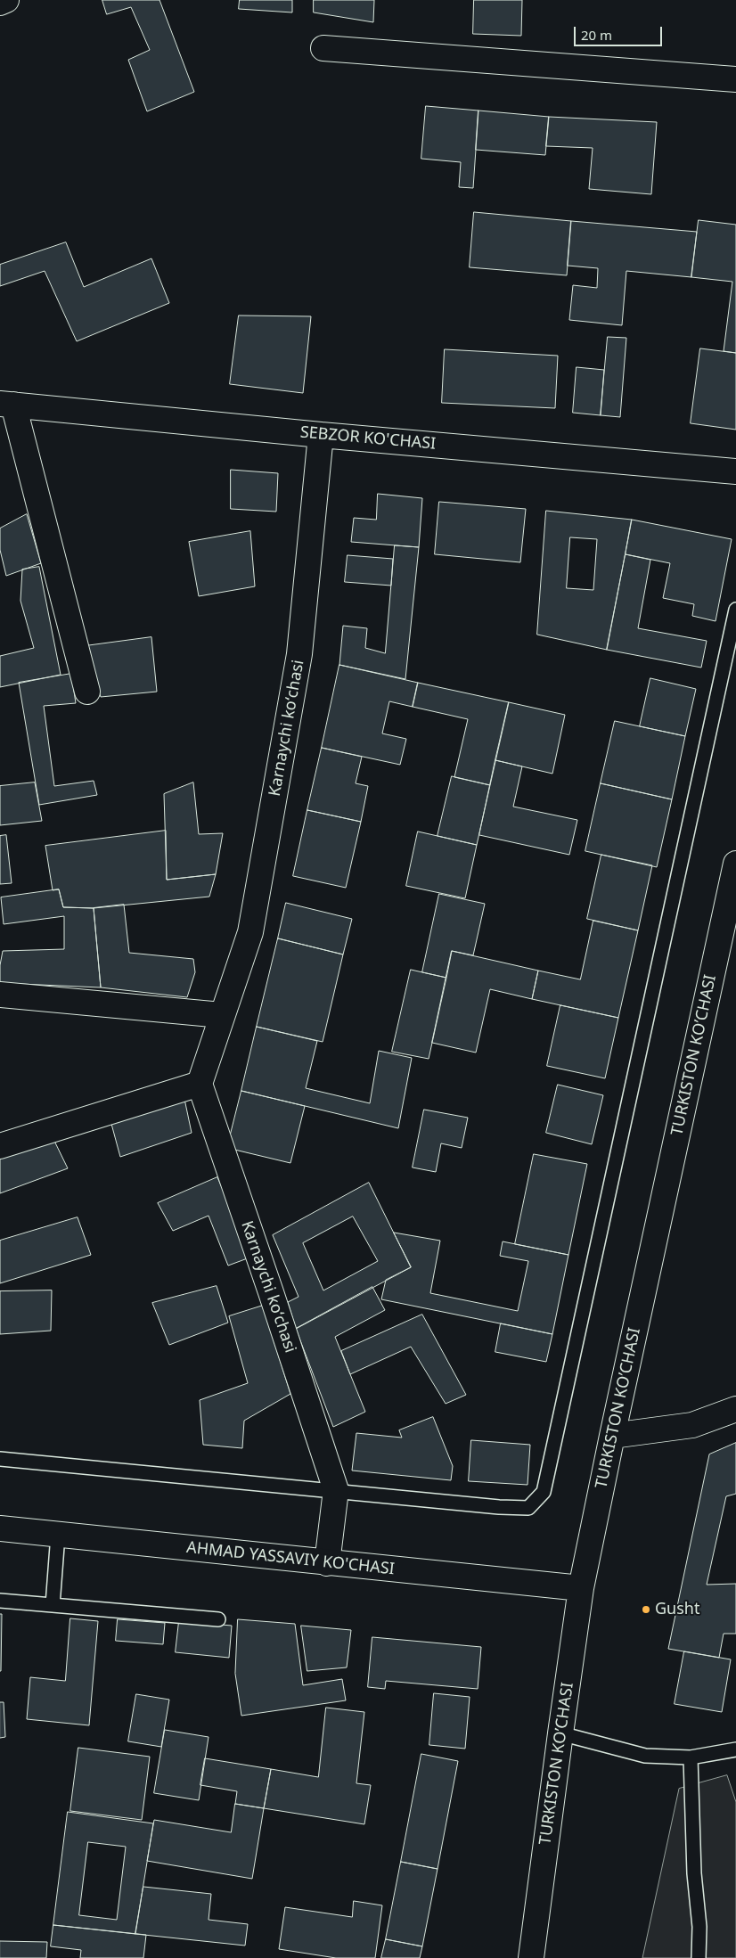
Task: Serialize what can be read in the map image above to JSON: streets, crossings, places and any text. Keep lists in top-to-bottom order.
{
  "streets": {
    "street": [
      "SEBZOR KO'CHASI",
      "Karnaychi koʻchasi",
      "TURKISTON KO’CHASI",
      "AHMAD YASSAVIY KO'CHASI"
    ]
  },
  "crossings": [
    ["SEBZOR KO'CHASI", "Karnaychi koʻchasi"],
    ["Karnaychi koʻchasi", "AHMAD YASSAVIY KO'CHASI"],
    ["TURKISTON KO’CHASI", "AHMAD YASSAVIY KO'CHASI"]
  ],
  "places": ["Gusht"],
  "scale_bar": "20 m"
}
